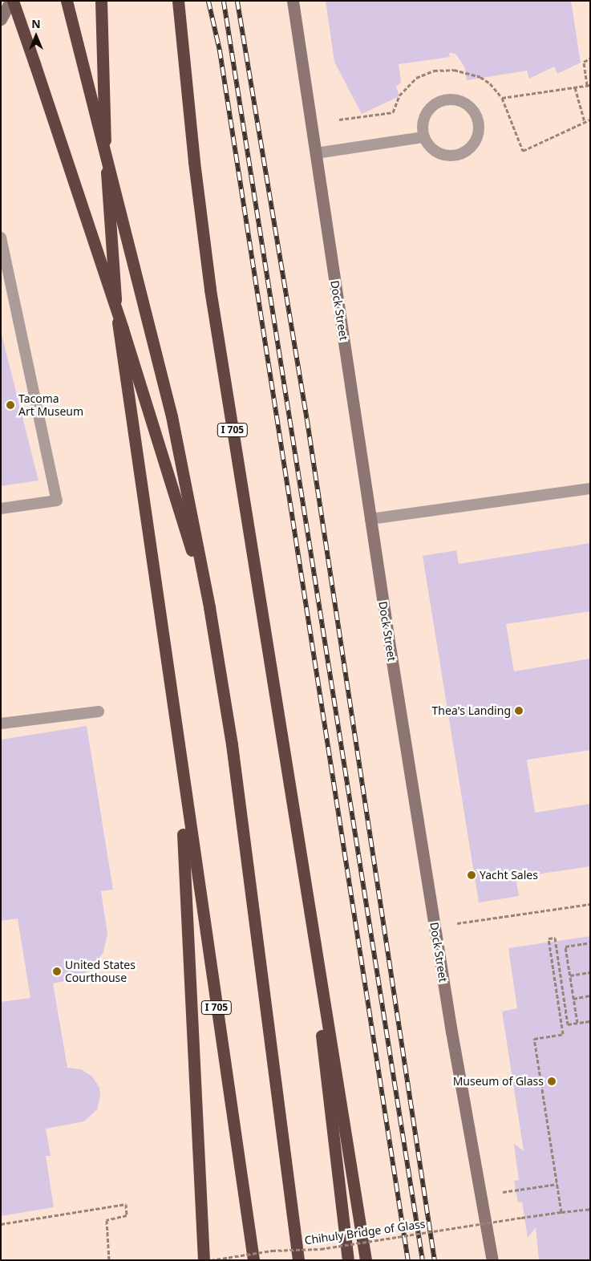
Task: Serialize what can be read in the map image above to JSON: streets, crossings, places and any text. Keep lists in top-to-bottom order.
{
  "streets": {
    "highway": ["I 705"],
    "street": ["Dock Street"],
    "path": ["Chihuly Bridge of Glass"]
  },
  "places": [
    "Tacoma Art Museum",
    "Thea's Landing",
    "Yacht Sales",
    "United States Courthouse",
    "Museum of Glass"
  ],
  "north": "top"
}
